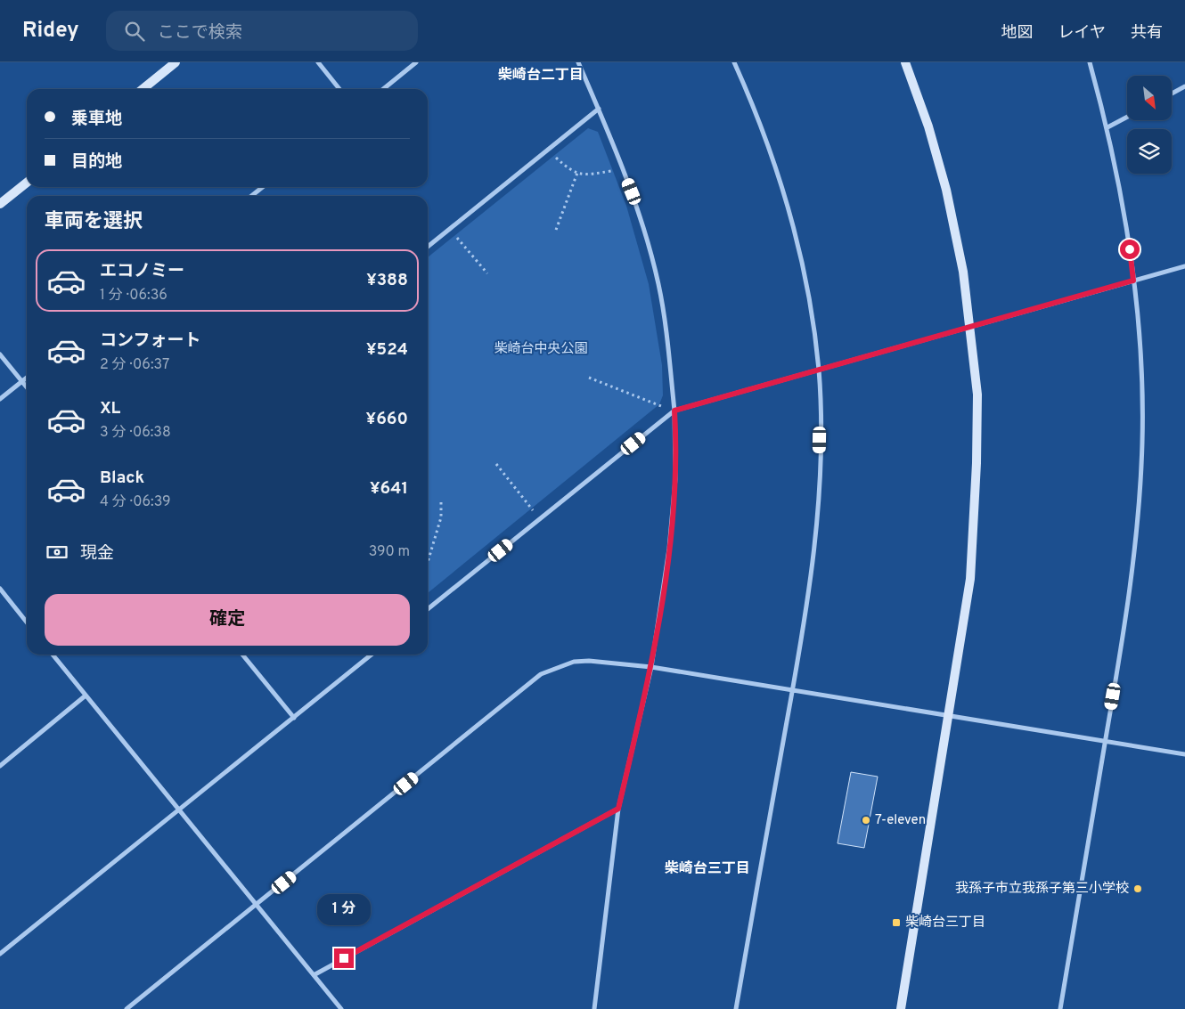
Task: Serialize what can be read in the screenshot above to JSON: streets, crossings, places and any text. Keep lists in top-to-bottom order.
{
  "districts": ["柴崎台二丁目", "柴崎台三丁目"],
  "parks": ["柴崎台中央公園"],
  "places": {
    "other": ["7-eleven", "我孫子市立我孫子第三小学校"],
    "transit": ["柴崎台三丁目"]
  },
  "north": "bottom right",
  "page": {
    "header": "Ridey",
    "search": "ここで検索",
    "nav": ["地図", "レイヤ", "共有"],
    "banner": ["乗車地", "目的地"],
    "heading": "車両を選択",
    "list": [
      {
        "name": "エコノミー",
        "note": "1 分 · 06:36",
        "value": "¥388"
      },
      {
        "name": "コンフォート",
        "note": "2 分 · 06:37",
        "value": "¥524"
      },
      {
        "name": "XL",
        "note": "3 分 · 06:38",
        "value": "¥660"
      },
      {
        "name": "Black",
        "note": "4 分 · 06:39",
        "value": "¥641"
      }
    ],
    "pay": ["現金", "390 m"],
    "buttons": "確定",
    "bubble": "1 分"
  }
}
